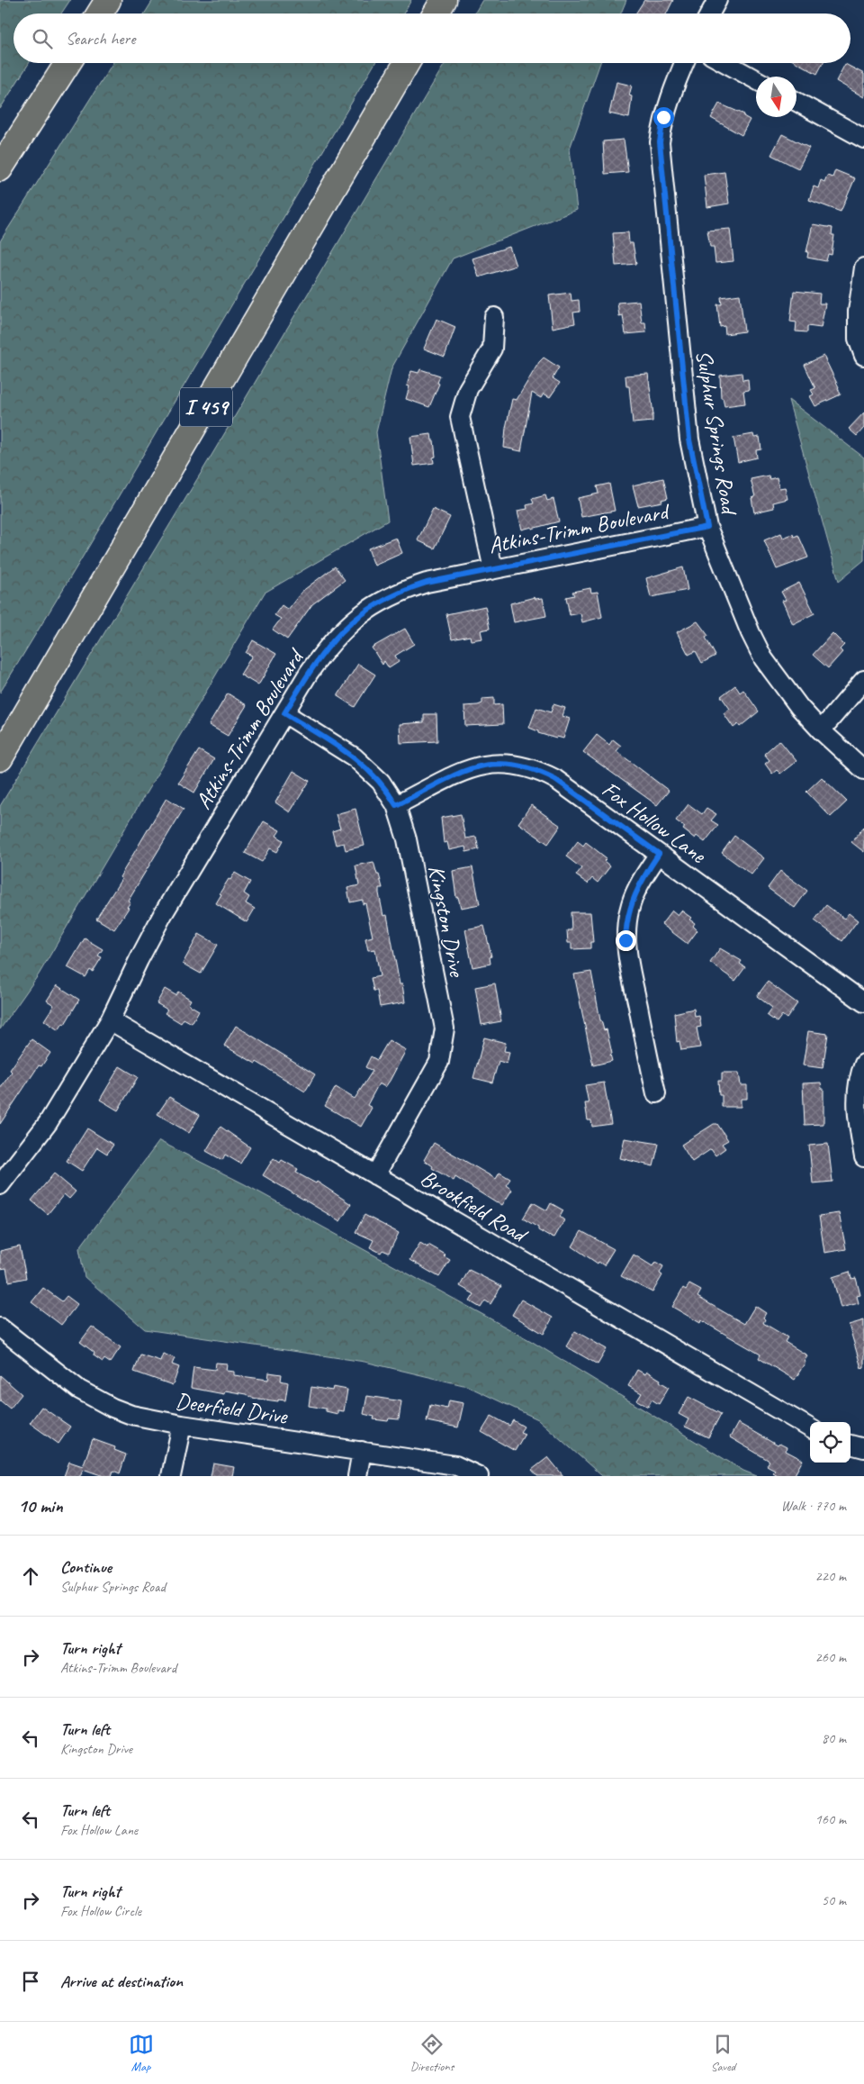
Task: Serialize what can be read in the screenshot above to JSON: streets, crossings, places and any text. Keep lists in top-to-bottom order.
{
  "streets": {
    "highway": ["I 459"],
    "street": [
      "Sulphur Springs Road",
      "Atkins-Trimm Boulevard",
      "Fox Hollow Lane",
      "Kingston Drive",
      "Brookfield Road",
      "Deerfield Drive"
    ]
  },
  "crossings": [
    ["Sulphur Springs Road", "Atkins-Trimm Boulevard"],
    ["Atkins-Trimm Boulevard", "Kingston Drive"],
    ["Atkins-Trimm Boulevard", "Brookfield Road"],
    ["Fox Hollow Lane", "Kingston Drive"],
    ["Kingston Drive", "Brookfield Road"]
  ],
  "north": "bottom",
  "page": {
    "search": "Search here",
    "heading": ["10 min", "Walk · 770 m"],
    "list": [
      ["Continue", "Sulphur Springs Road", "220 m"],
      ["Turn right", "Atkins-Trimm Boulevard", "260 m"],
      ["Turn left", "Kingston Drive", "80 m"],
      ["Turn left", "Fox Hollow Lane", "160 m"],
      ["Turn right", "Fox Hollow Circle", "50 m"],
      "Arrive at destination"
    ],
    "nav": ["Map", "Directions", "Saved"]
  }
}
